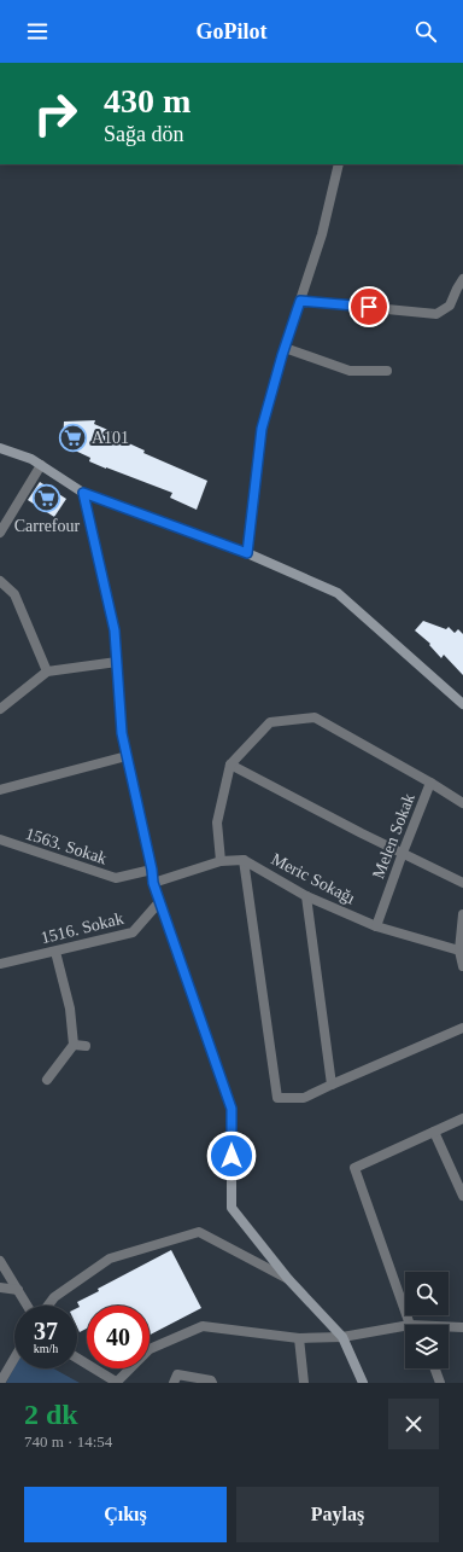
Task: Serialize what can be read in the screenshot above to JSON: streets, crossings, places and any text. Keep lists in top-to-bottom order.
{
  "streets": {
    "street": [
      "Melen Sokak",
      "1563. Sokak",
      "Meric Sokağı",
      "1516. Sokak"
    ]
  },
  "crossings": [
    ["Melen Sokak", "Meric Sokağı"]
  ],
  "places": {
    "supermarket": ["A101", "Carrefour"]
  },
  "page": {
    "header": "GoPilot",
    "turn": ["430 m", "Sağa dön"],
    "speed": "37 km/h",
    "limit": "40",
    "heading": ["2 dk", "740 m · 14:54"],
    "buttons": ["Çıkış", "Paylaş"]
  }
}
